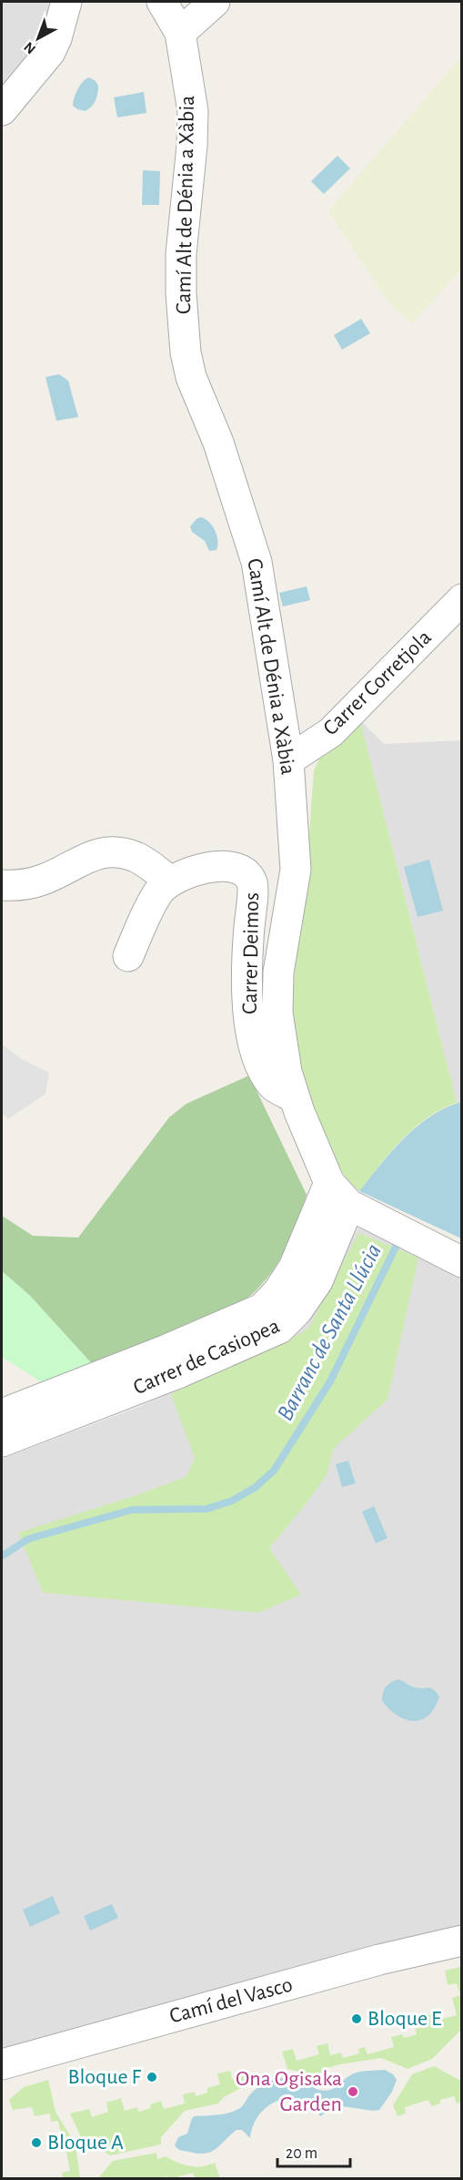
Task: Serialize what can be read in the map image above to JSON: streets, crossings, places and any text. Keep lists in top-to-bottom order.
{
  "streets": {
    "street": [
      "Camí Alt de Dénia a Xàbia",
      "Carrer Corretjola",
      "Carrer Deimos",
      "Carrer de Casiopea",
      "Camí del Vasco"
    ]
  },
  "crossings": [
    ["Camí Alt de Dénia a Xàbia", "Carrer Corretjola"],
    ["Camí Alt de Dénia a Xàbia", "Carrer Deimos"],
    ["Camí Alt de Dénia a Xàbia", "Carrer de Casiopea"]
  ],
  "water": ["Barranc de Santa Llúcia"],
  "places": [
    "Bloque E",
    "Bloque F",
    "Ona Ogisaka Garden",
    "Bloque A"
  ],
  "scale_bar": "20 m",
  "north": "bottom left"
}
